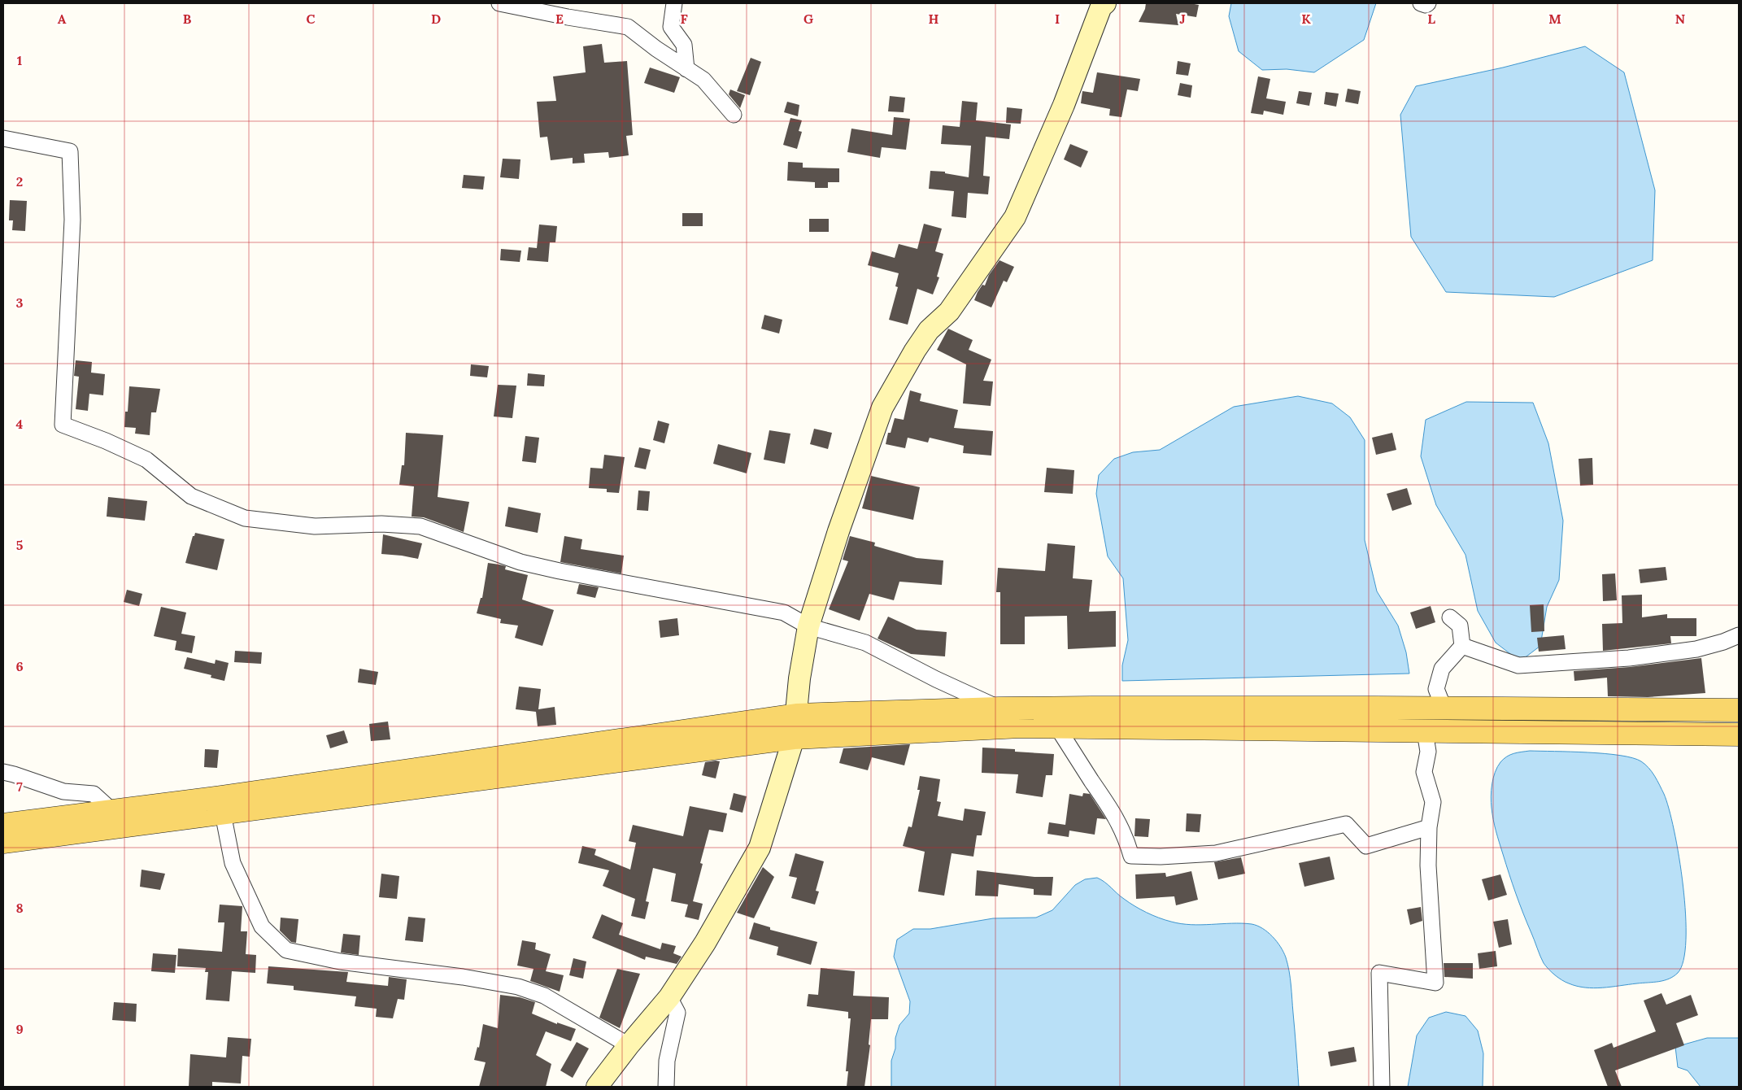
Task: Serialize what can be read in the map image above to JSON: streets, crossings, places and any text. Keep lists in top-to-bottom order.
{
  "grid": {
    "columns": [
      "A",
      "B",
      "C",
      "D",
      "E",
      "F",
      "G",
      "H",
      "I",
      "J",
      "K",
      "L",
      "M",
      "N"
    ],
    "rows": [
      "1",
      "2",
      "3",
      "4",
      "5",
      "6",
      "7",
      "8",
      "9"
    ]
  }
}
